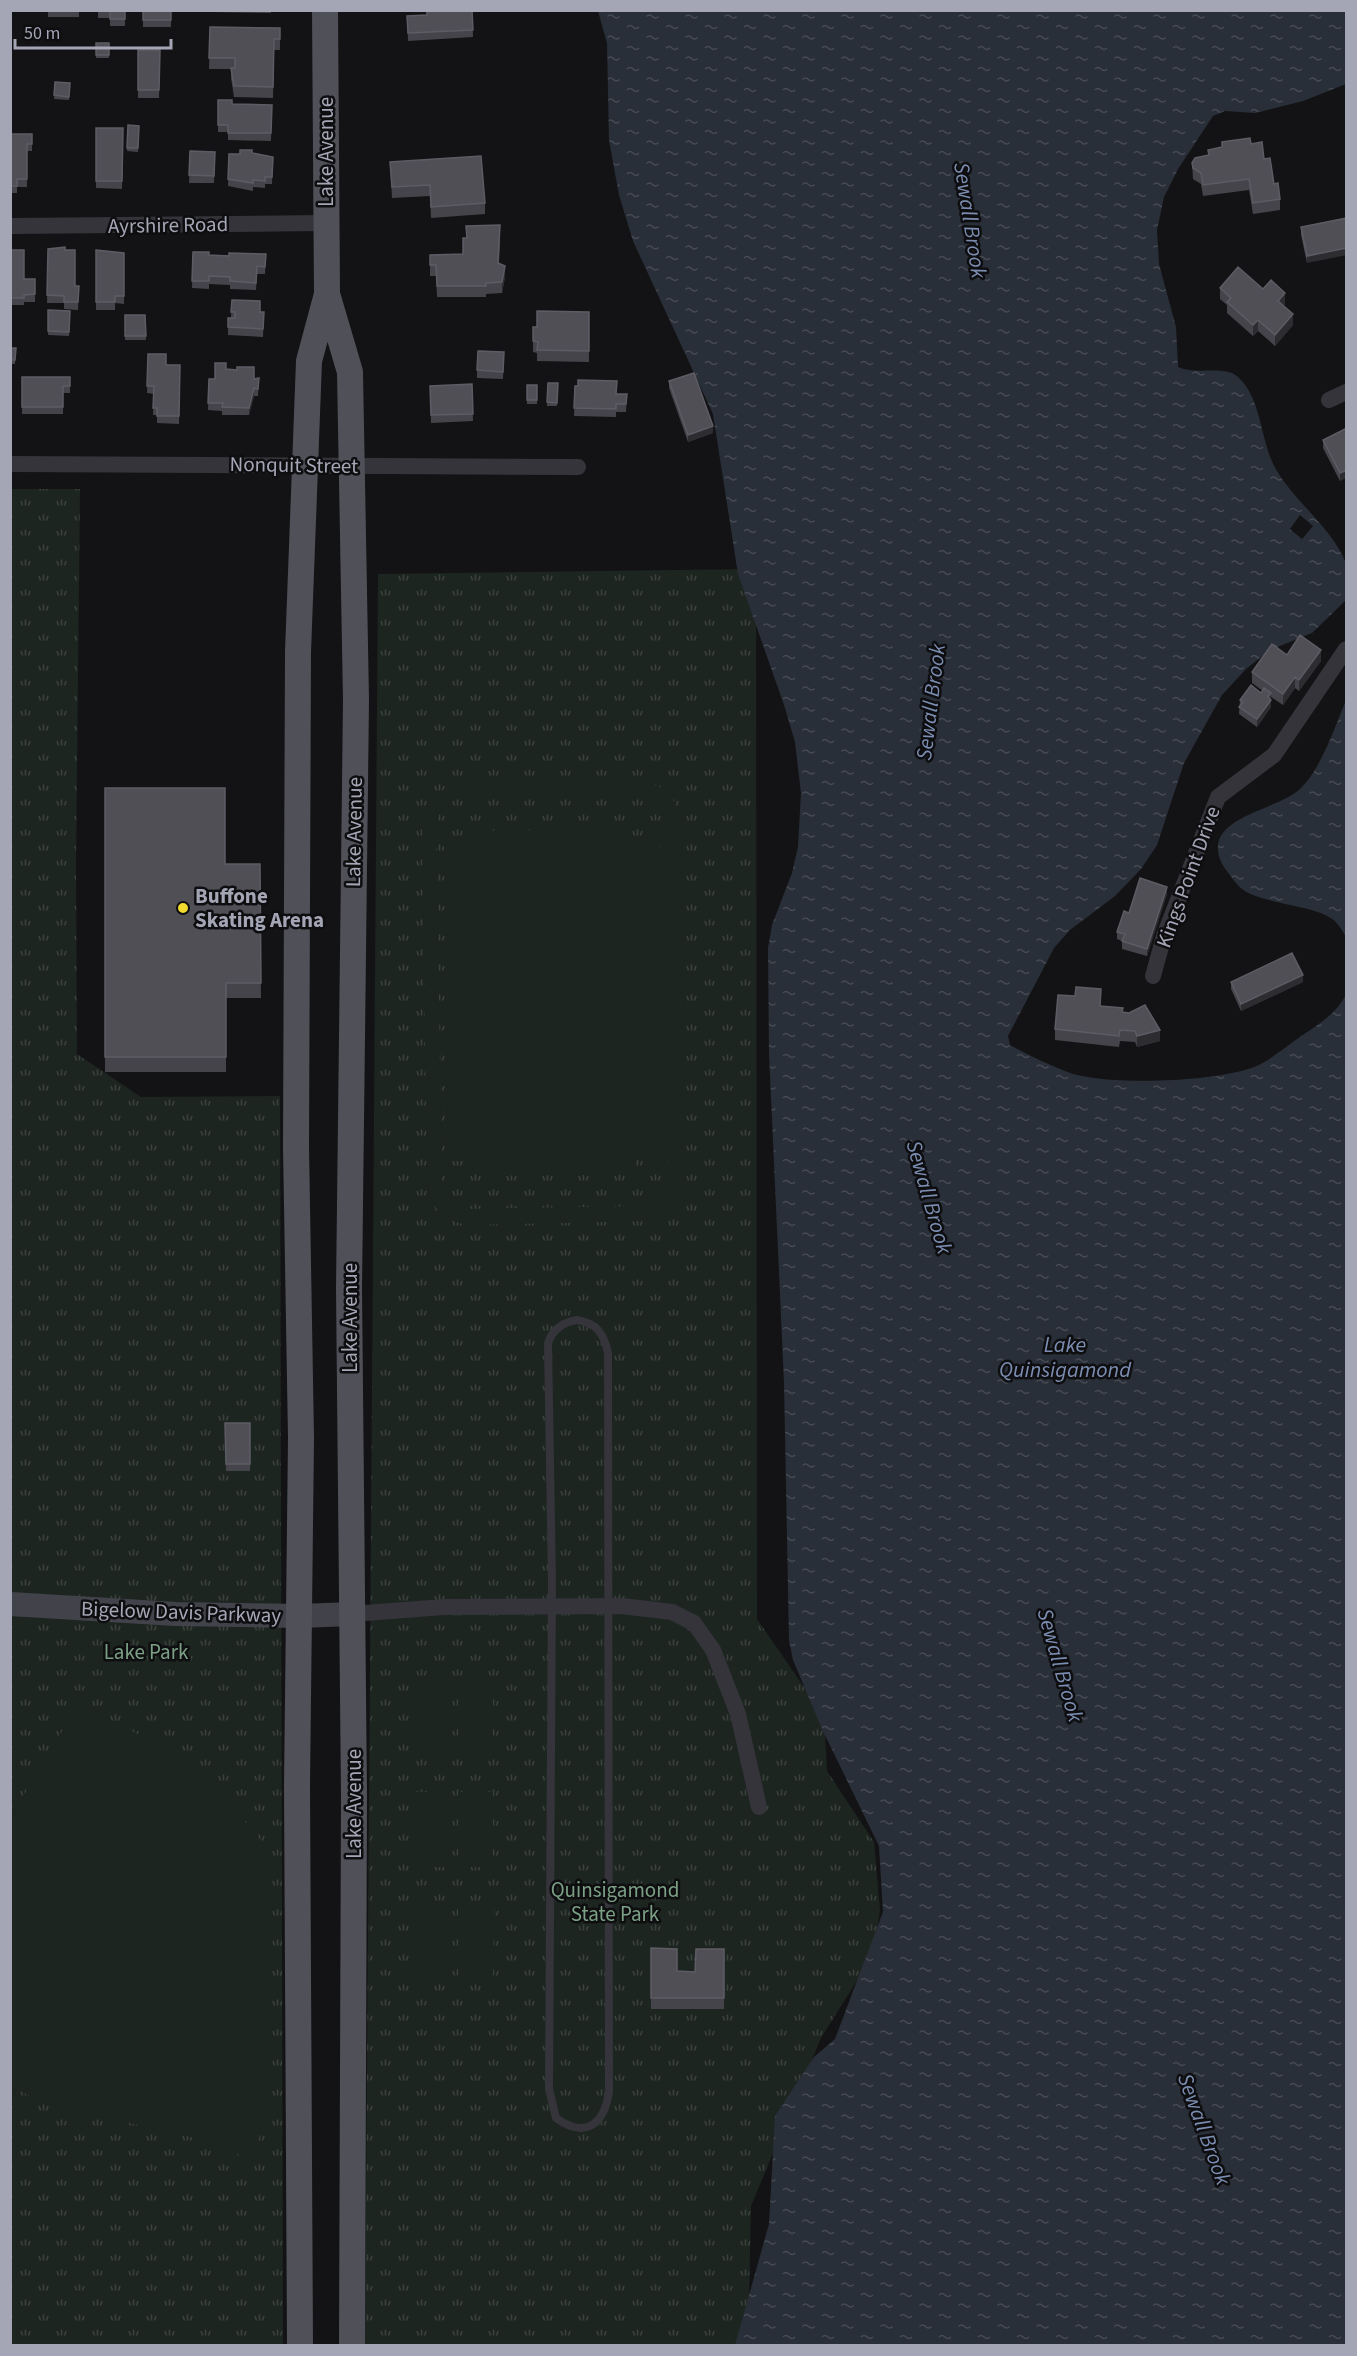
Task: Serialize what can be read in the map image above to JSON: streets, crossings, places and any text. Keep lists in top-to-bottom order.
{
  "streets": {
    "main road": ["Lake Avenue", "Bigelow Davis Parkway"],
    "street": ["Ayrshire Road", "Nonquit Street", "Kings Point Drive"]
  },
  "crossings": [
    ["Lake Avenue", "Ayrshire Road"],
    ["Lake Avenue", "Nonquit Street"],
    ["Lake Avenue", "Bigelow Davis Parkway"]
  ],
  "water": ["Sewall Brook", "Lake Quinsigamond"],
  "parks": ["Lake Park", "Quinsigamond State Park"],
  "places": ["Buffone Skating Arena"],
  "scale_bar": "50 m"
}
